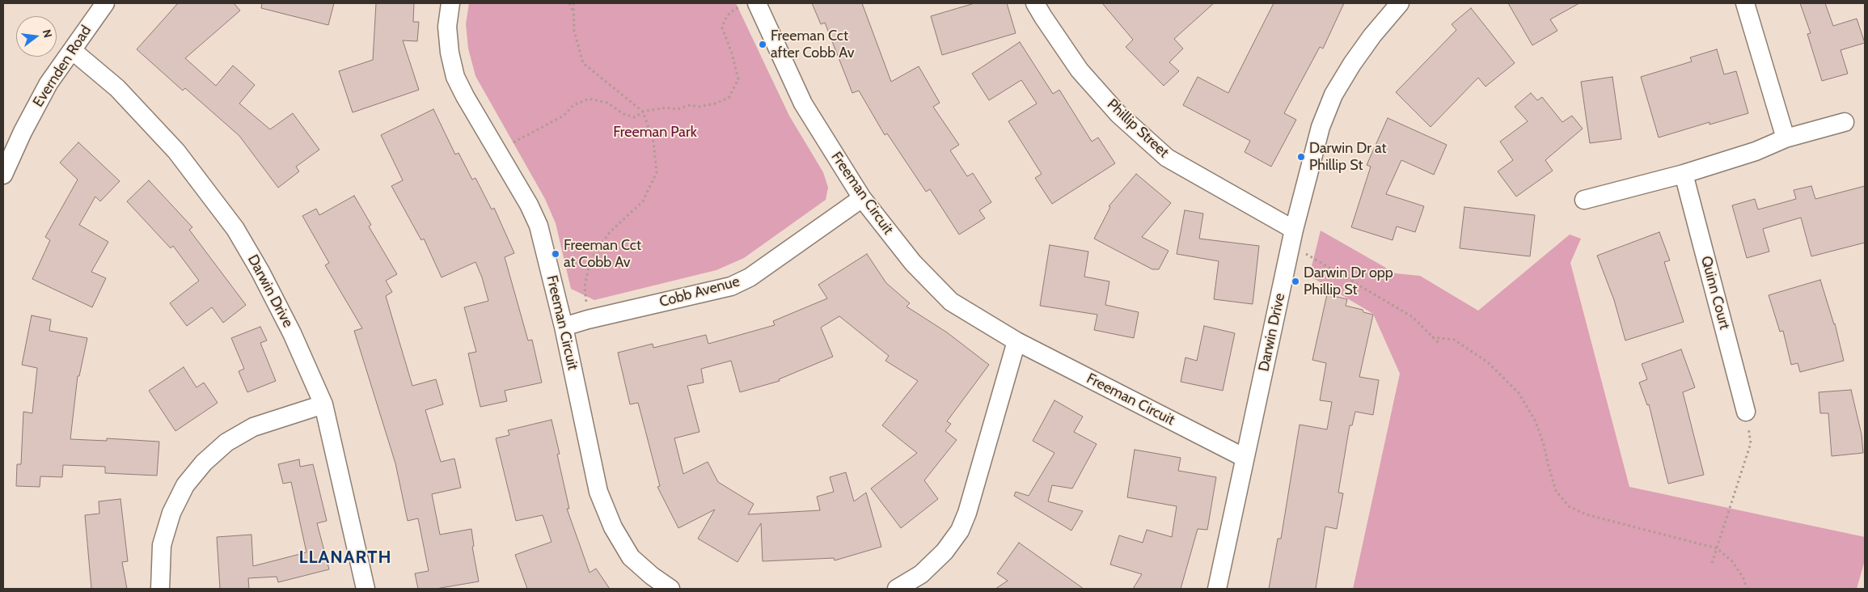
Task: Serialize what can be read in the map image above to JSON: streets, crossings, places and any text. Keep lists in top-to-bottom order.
{
  "streets": {
    "street": [
      "Evernden Road",
      "Phillip Street",
      "Freeman Circuit",
      "Darwin Drive",
      "Cobb Avenue",
      "Quinn Court"
    ]
  },
  "crossings": [
    ["Evernden Road", "Darwin Drive"],
    ["Phillip Street", "Darwin Drive"],
    ["Freeman Circuit", "Darwin Drive"],
    ["Freeman Circuit", "Cobb Avenue"]
  ],
  "districts": ["LLANARTH"],
  "parks": ["Freeman Park"],
  "places": [
    "Freeman Cct after Cobb Av",
    "Darwin Dr at Phillip St",
    "Freeman Cct at Cobb Av",
    "Darwin Dr opp Phillip St"
  ],
  "north": "right"
}
